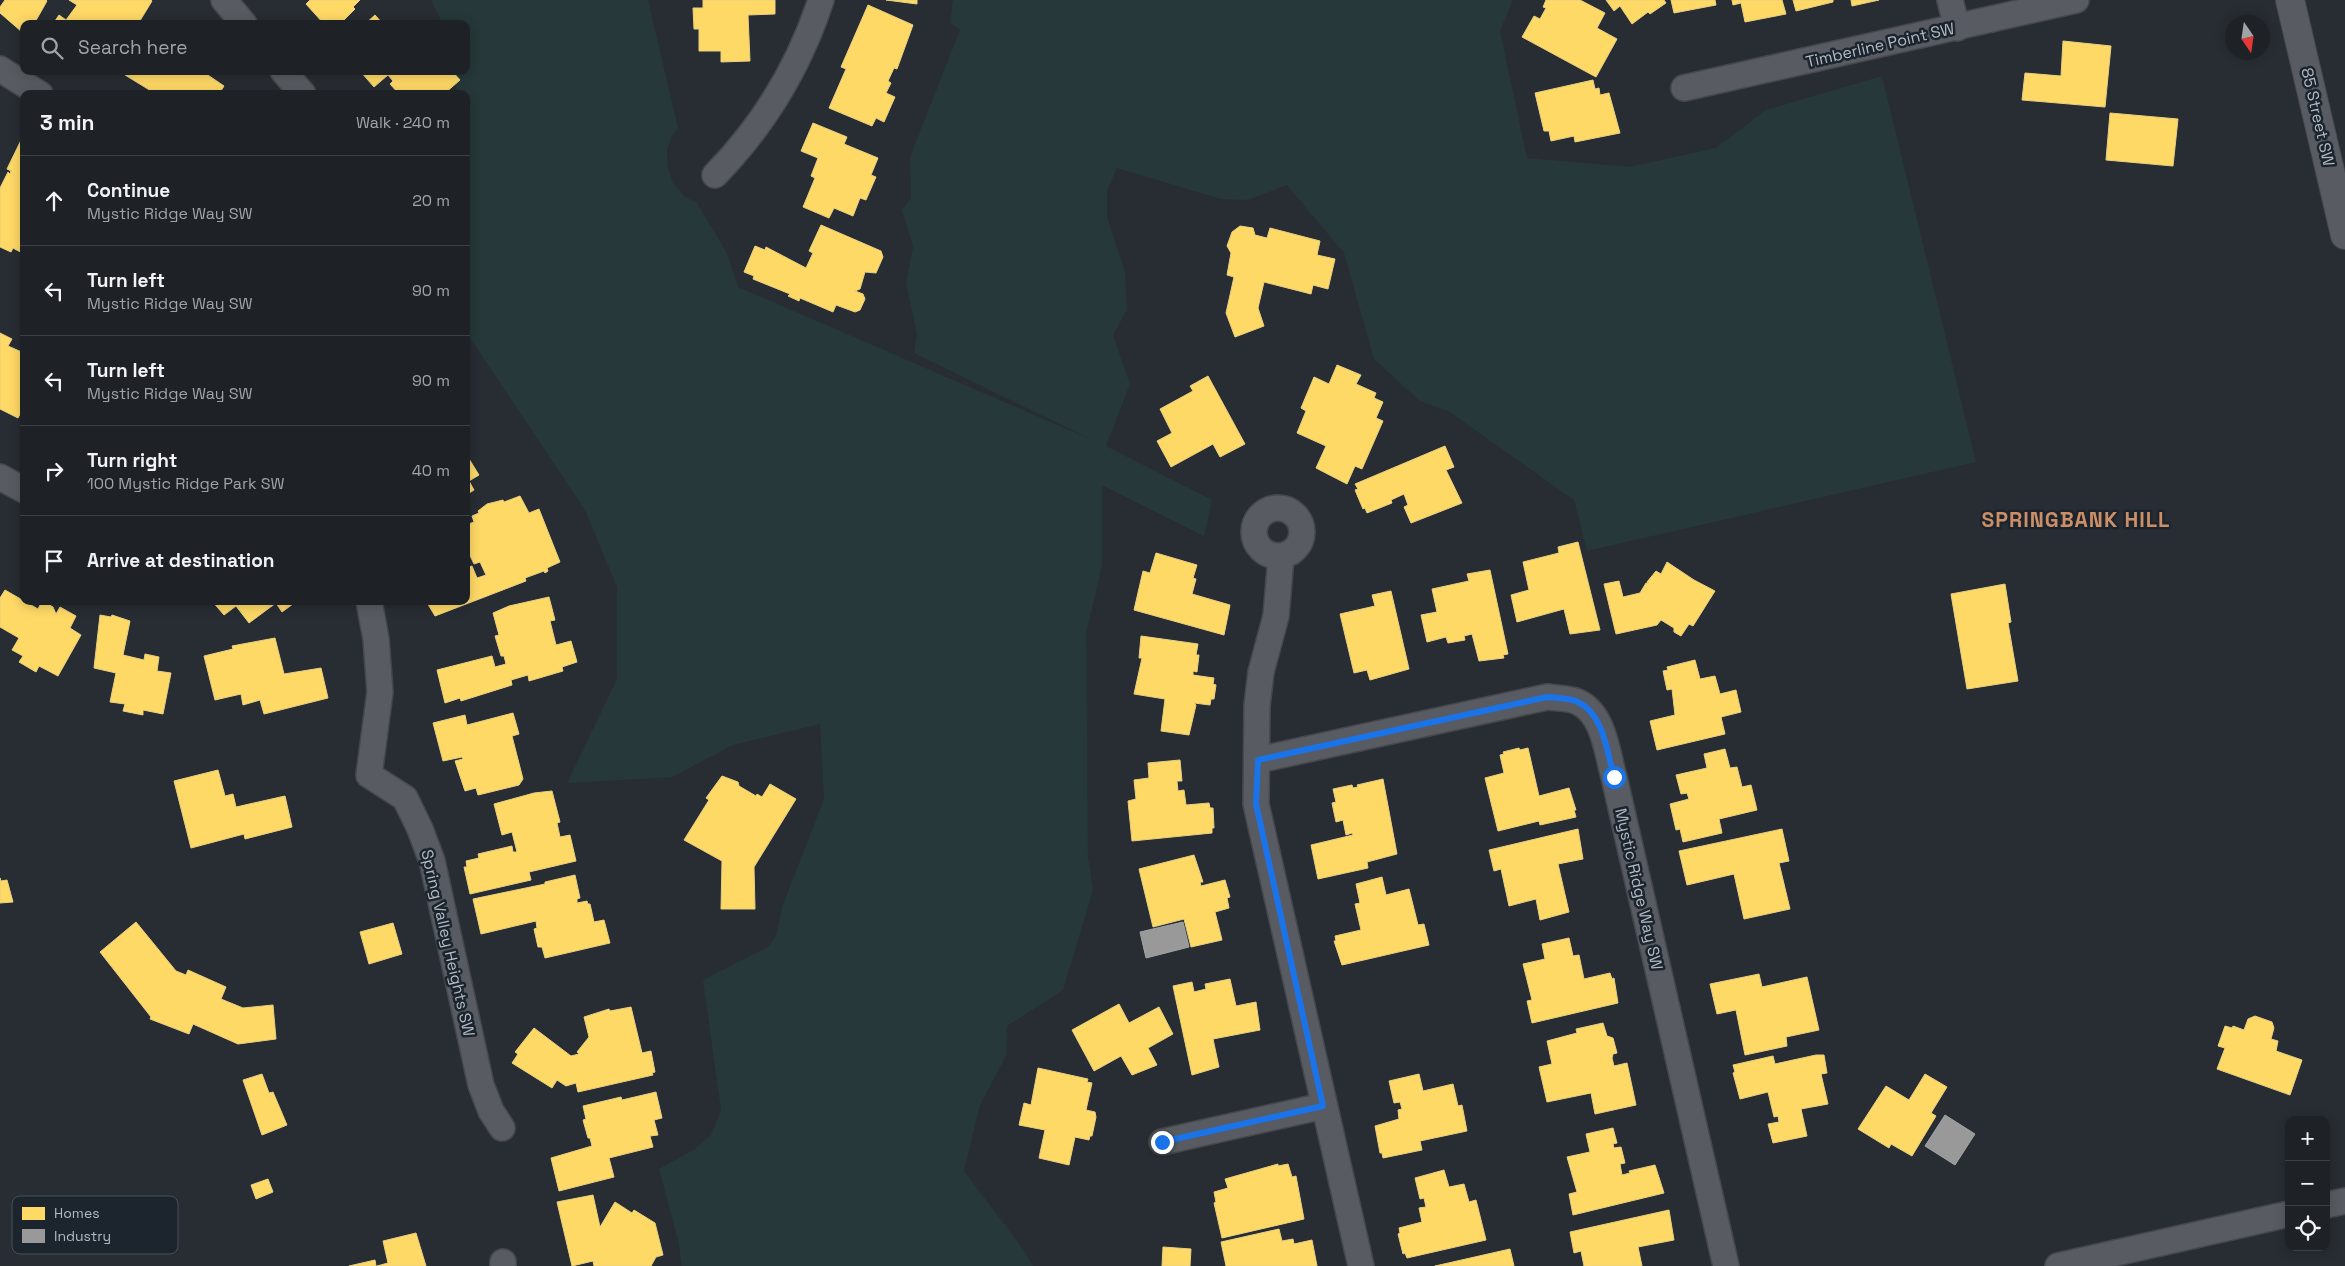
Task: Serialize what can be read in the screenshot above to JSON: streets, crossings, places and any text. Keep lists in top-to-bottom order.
{
  "streets": {
    "street": [
      "Timberline Point SW",
      "85 Street SW",
      "Mystic Ridge Way SW",
      "Spring Valley Heights SW"
    ]
  },
  "districts": ["SPRINGBANK HILL"],
  "legend": ["Homes", "Industry"],
  "north": "bottom",
  "page": {
    "search": "Search here",
    "heading": ["3 min", "Walk · 240 m"],
    "list": [
      ["Continue", "Mystic Ridge Way SW", "20 m"],
      ["Turn left", "Mystic Ridge Way SW", "90 m"],
      ["Turn left", "Mystic Ridge Way SW", "90 m"],
      ["Turn right", "100 Mystic Ridge Park SW", "40 m"],
      "Arrive at destination"
    ],
    "map_buttons": ["+", "−"]
  }
}
